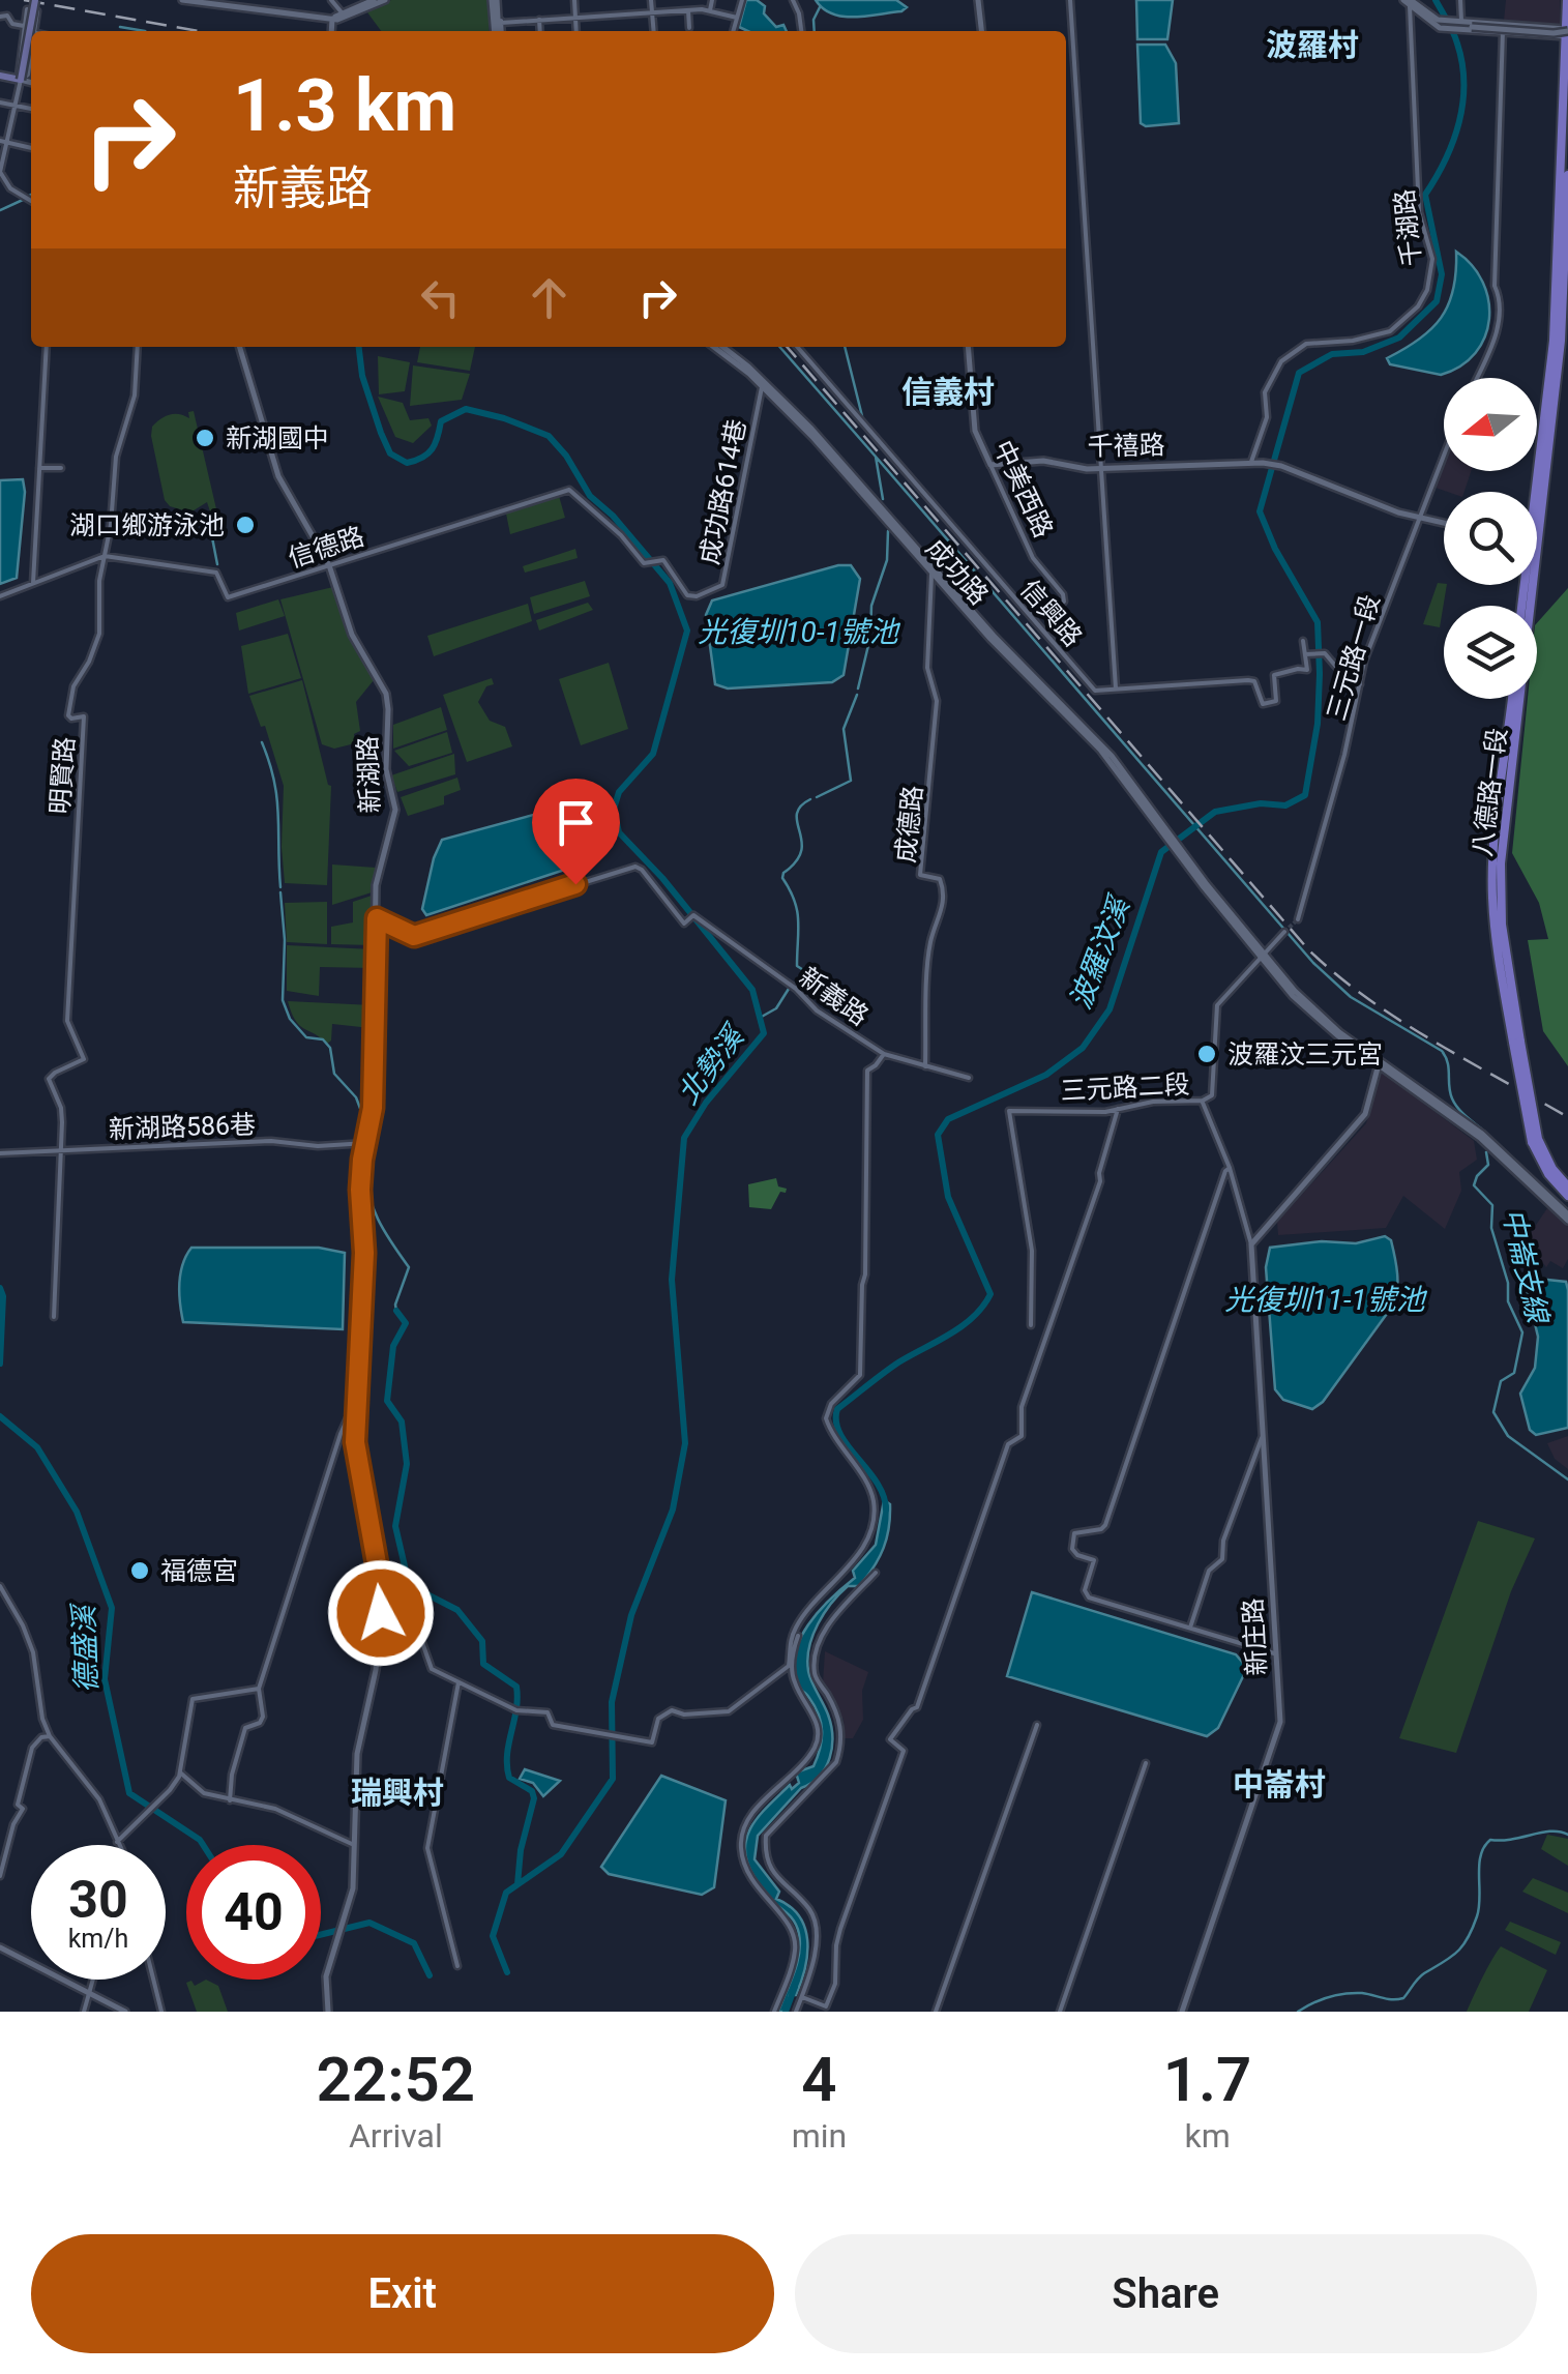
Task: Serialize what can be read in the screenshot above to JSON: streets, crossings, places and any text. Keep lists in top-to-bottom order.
{
  "streets": {
    "main road": ["八德路一段"],
    "street": [
      "千湖路",
      "千禧路",
      "中美西路",
      "成功路614巷",
      "信德路",
      "成功路",
      "信興路",
      "三元路一段",
      "新湖路",
      "明賢路",
      "成德路",
      "新義路",
      "三元路二段",
      "新湖路586巷",
      "新庄路"
    ]
  },
  "crossings": [
    ["千湖路", "千禧路"],
    ["千禧路", "中美西路"],
    ["千禧路", "三元路一段"],
    ["中美西路", "信興路"],
    ["成功路614巷", "信德路"],
    ["成功路614巷", "成功路"],
    ["信德路", "新湖路"],
    ["信德路", "明賢路"],
    ["成功路", "成德路"],
    ["成功路", "三元路二段"],
    ["新湖路", "新義路"],
    ["新湖路", "新湖路586巷"],
    ["明賢路", "新湖路586巷"],
    ["成德路", "新義路"]
  ],
  "districts": [
    "波羅村",
    "信義村",
    "中崙村",
    "瑞興村"
  ],
  "water": [
    "光復圳10-1號池",
    "波羅汶溪",
    "北勢溪",
    "中崙支線",
    "光復圳11-1號池",
    "德盛溪"
  ],
  "places": [
    "新湖國中",
    "湖口鄉游泳池",
    "波羅汶三元宮",
    "福德宮"
  ],
  "north": "left",
  "page": {
    "turn": ["1.3 km", "新義路"],
    "speed": "30 km/h",
    "limit": "40",
    "eta": [
      "22:52",
      "Arrival",
      "4",
      "min",
      "1.7",
      "km"
    ],
    "buttons": ["Exit", "Share"]
  }
}
